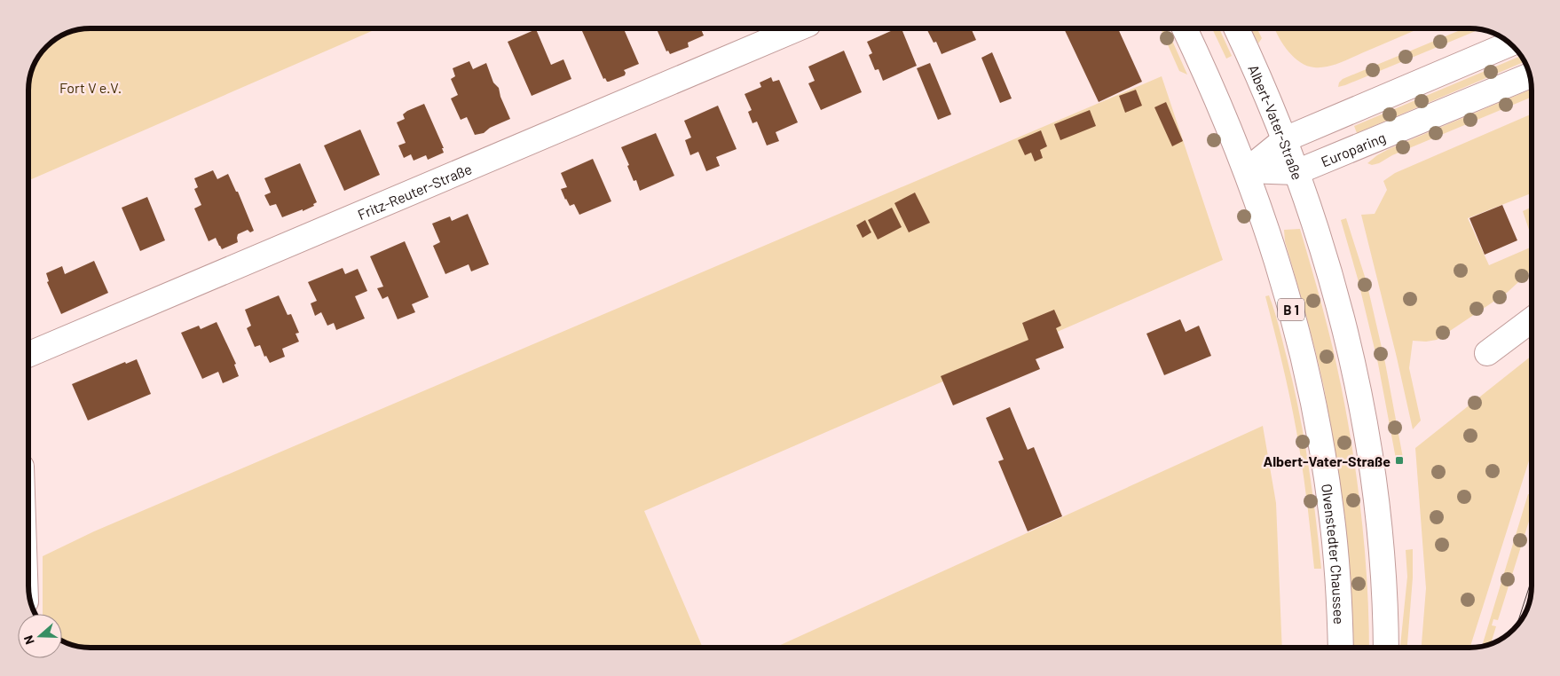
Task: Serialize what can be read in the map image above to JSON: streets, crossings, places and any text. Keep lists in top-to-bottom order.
{
  "streets": {
    "main road": [
      "Albert-Vater-Straße",
      "Europaring",
      "Fritz-Reuter-Straße",
      "B 1",
      "Olvenstedter Chaussee"
    ]
  },
  "crossings": [
    ["Albert-Vater-Straße", "Europaring"],
    ["Europaring", "B 1"],
    ["Europaring", "Olvenstedter Chaussee"],
    ["B 1", "Olvenstedter Chaussee"]
  ],
  "parks": ["Fort V e.V."],
  "places": {
    "transit": ["Albert-Vater-Straße"]
  },
  "north": "left"
}
